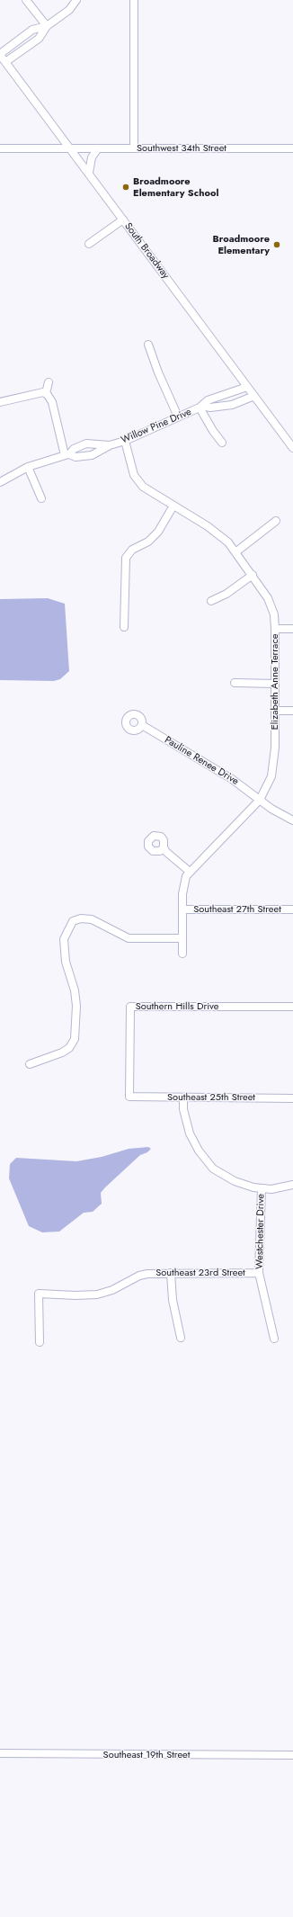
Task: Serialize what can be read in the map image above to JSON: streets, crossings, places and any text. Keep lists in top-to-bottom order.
{
  "streets": {
    "street": [
      "Southwest 34th Street",
      "South Broadway",
      "Willow Pine Drive",
      "Elizabeth Anne Terrace",
      "Pauline Renee Drive",
      "Southeast 27th Street",
      "Southern Hills Drive",
      "Southeast 25th Street",
      "Westchester Drive",
      "Southeast 23rd Street",
      "Southeast 19th Street"
    ]
  },
  "crossings": [
    ["Southwest 34th Street", "South Broadway"],
    ["South Broadway", "Willow Pine Drive"],
    ["Willow Pine Drive", "Elizabeth Anne Terrace"],
    ["Elizabeth Anne Terrace", "Pauline Renee Drive"],
    ["Elizabeth Anne Terrace", "Southeast 27th Street"],
    ["Southern Hills Drive", "Southeast 25th Street"],
    ["Westchester Drive", "Southeast 23rd Street"]
  ],
  "places": ["Broadmoore Elementary School", "Broadmoore Elementary"]
}
